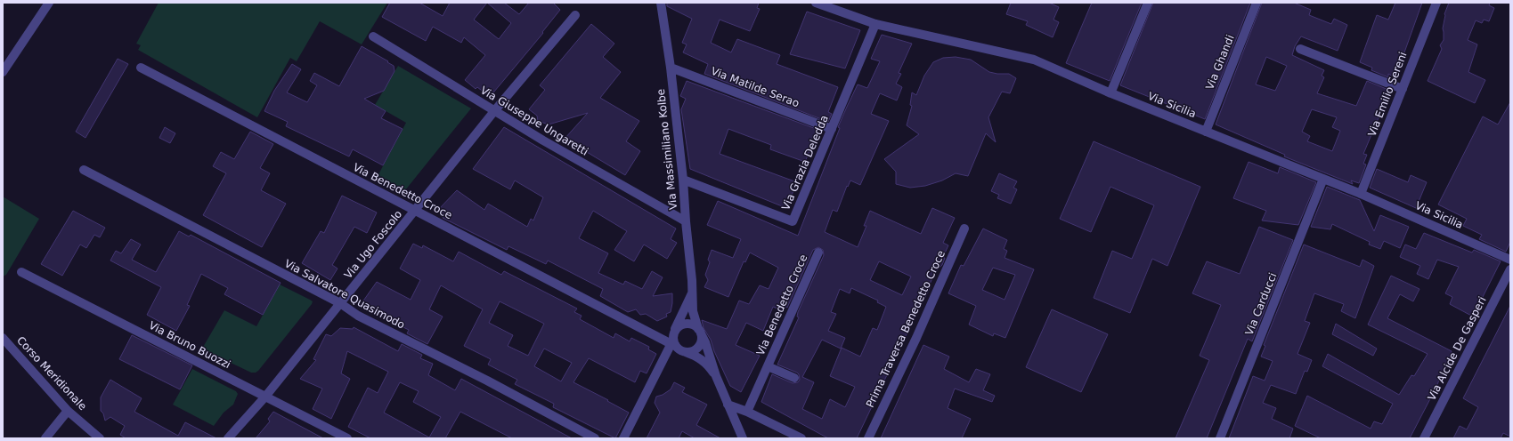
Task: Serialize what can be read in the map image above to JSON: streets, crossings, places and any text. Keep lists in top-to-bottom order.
{
  "streets": {
    "street": [
      "Via Ghandi",
      "Via Matilde Serao",
      "Via Emilio Sereni",
      "Via Sicilia",
      "Via Giuseppe Ungaretti",
      "Via Massimiliano Kolbe",
      "Via Grazia Deledda",
      "Via Benedetto Croce",
      "Via Ugo Foscolo",
      "Via Salvatore Quasimodo",
      "Via Carducci",
      "Prima Traversa Benedetto Croce",
      "Via Bruno Buozzi",
      "Via Alcide De Gasperi",
      "Corso Meridionale"
    ]
  },
  "crossings": [
    ["Via Ghandi", "Via Sicilia"],
    ["Via Matilde Serao", "Via Massimiliano Kolbe"],
    ["Via Matilde Serao", "Via Grazia Deledda"],
    ["Via Emilio Sereni", "Via Sicilia"],
    ["Via Sicilia", "Via Grazia Deledda"],
    ["Via Sicilia", "Via Carducci"],
    ["Via Giuseppe Ungaretti", "Via Massimiliano Kolbe"],
    ["Via Giuseppe Ungaretti", "Via Ugo Foscolo"],
    ["Via Massimiliano Kolbe", "Via Grazia Deledda"],
    ["Via Massimiliano Kolbe", "Via Benedetto Croce"],
    ["Via Benedetto Croce", "Via Ugo Foscolo"],
    ["Via Ugo Foscolo", "Via Salvatore Quasimodo"],
    ["Via Ugo Foscolo", "Via Bruno Buozzi"]
  ]
}
